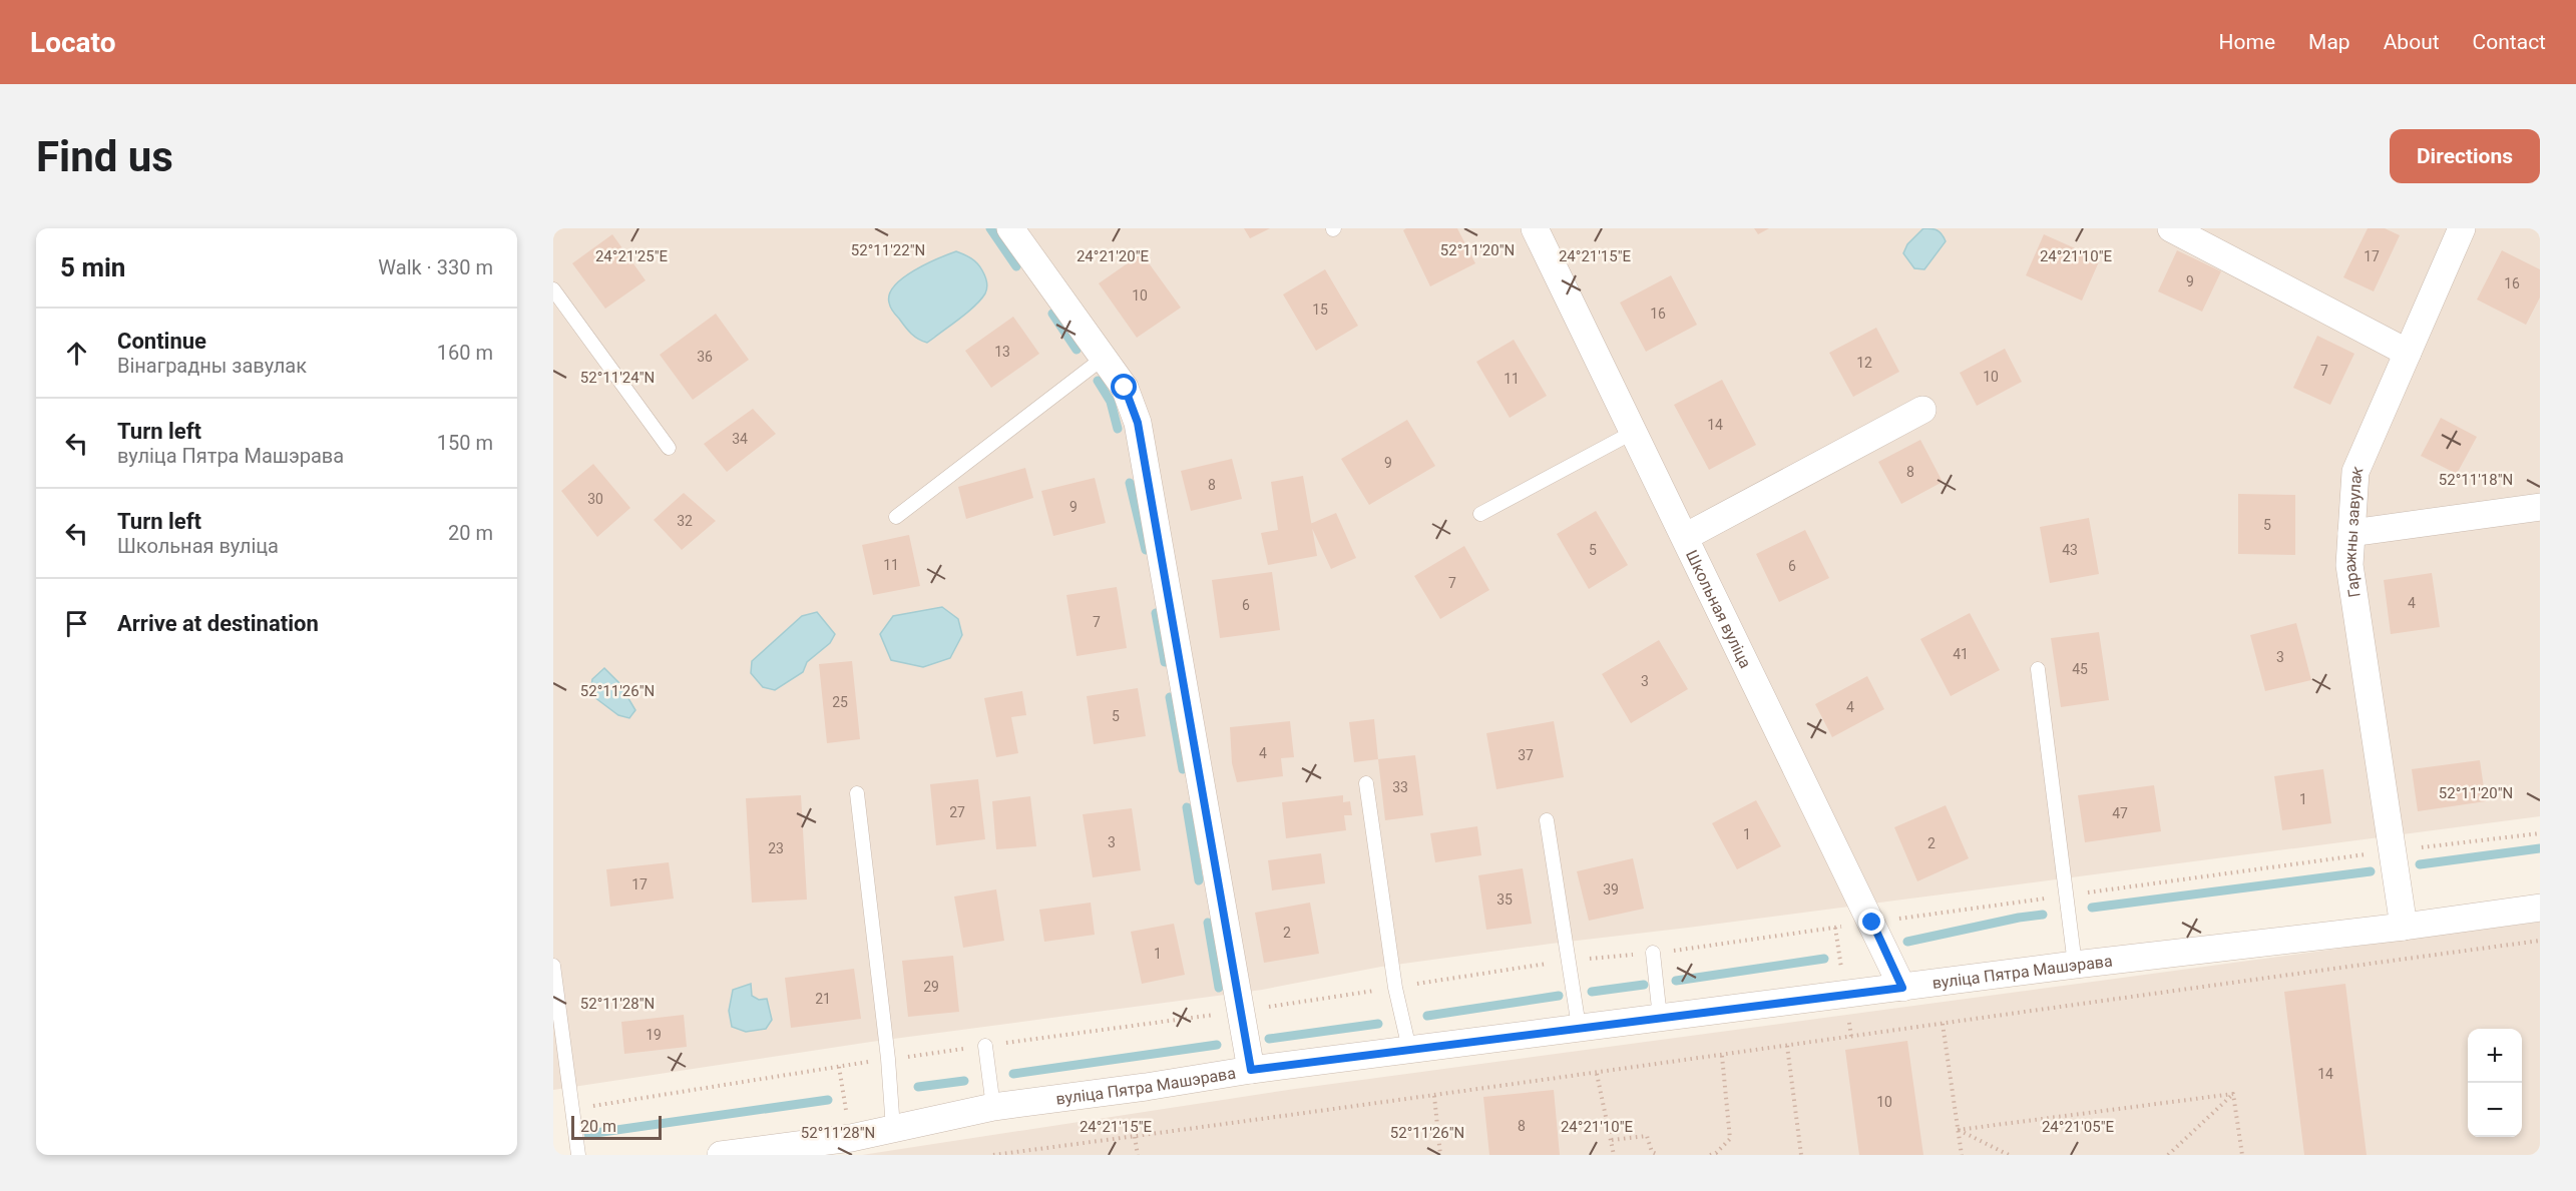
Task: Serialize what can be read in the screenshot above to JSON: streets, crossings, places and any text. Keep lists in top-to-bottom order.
{
  "streets": {
    "street": ["Гаражны завулак", "Школьная вуліца", "вуліца Пятра Машэрава"]
  },
  "crossings": [
    ["Гаражны завулак", "вуліца Пятра Машэрава"],
    ["Школьная вуліца", "вуліца Пятра Машэрава"]
  ],
  "house_numbers": [
    "17",
    "9",
    "16",
    "10",
    "15",
    "16",
    "13",
    "36",
    "12",
    "7",
    "10",
    "11",
    "14",
    "34",
    "9",
    "8",
    "8",
    "30",
    "9",
    "32",
    "5",
    "5",
    "43",
    "11",
    "6",
    "7",
    "4",
    "6",
    "7",
    "41",
    "3",
    "45",
    "3",
    "25",
    "4",
    "5",
    "4",
    "37",
    "33",
    "1",
    "27",
    "47",
    "1",
    "3",
    "2",
    "23",
    "17",
    "39",
    "35",
    "2",
    "1",
    "29",
    "21",
    "19",
    "14",
    "10",
    "8"
  ],
  "scale_bar": "20 m",
  "page": {
    "header": "Locato",
    "nav": [
      "Home",
      "Map",
      "About",
      "Contact"
    ],
    "buttons": "Directions",
    "title": "Find us",
    "heading": ["5 min", "Walk · 330 m"],
    "list": [
      ["Continue", "Вінаградны завулак", "160 m"],
      ["Turn left", "вуліца Пятра Машэрава", "150 m"],
      ["Turn left", "Школьная вуліца", "20 m"],
      "Arrive at destination"
    ],
    "map_buttons": ["+", "−"],
    "scale": "20 m"
  },
  "coordinates": [
    "52°11'22\"N",
    "52°11'20\"N",
    "24°21'25\"E",
    "24°21'20\"E",
    "24°21'15\"E",
    "24°21'10\"E",
    "52°11'24\"N",
    "52°11'18\"N",
    "52°11'26\"N",
    "52°11'28\"N",
    "24°21'05\"E"
  ]
}
